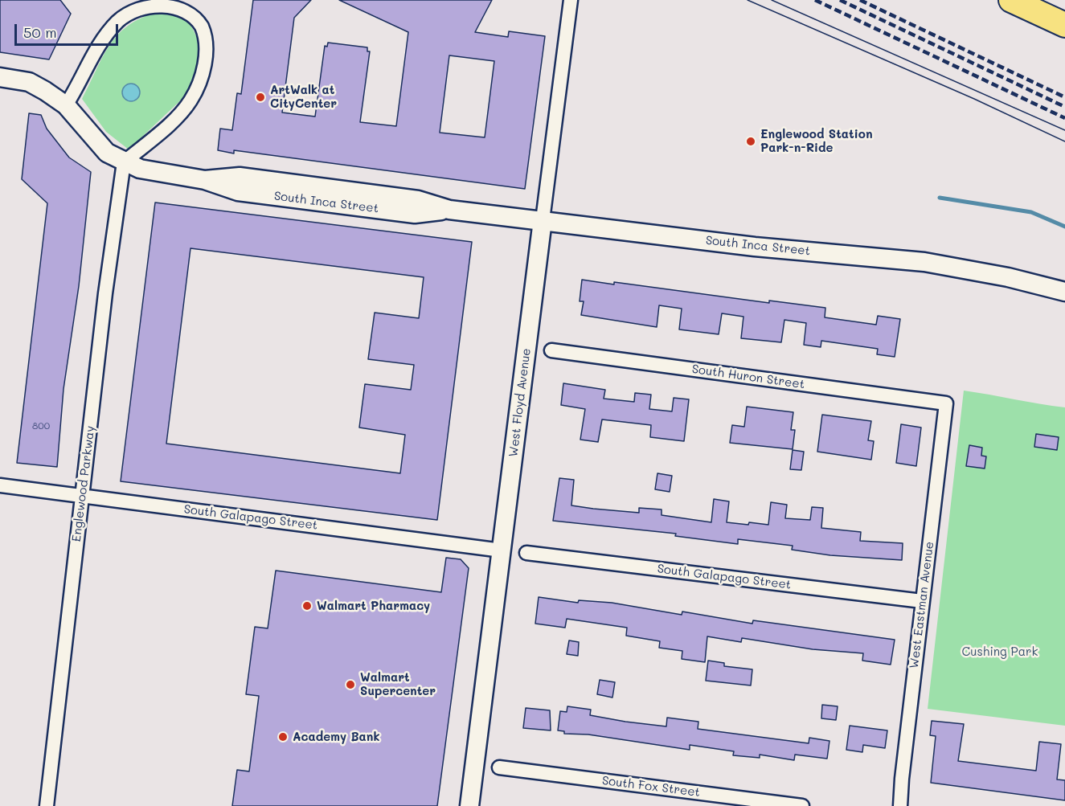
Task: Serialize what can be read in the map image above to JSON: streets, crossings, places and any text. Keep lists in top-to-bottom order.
{
  "streets": {
    "street": [
      "South Inca Street",
      "South Huron Street",
      "West Floyd Avenue",
      "Englewood Parkway",
      "South Galapago Street",
      "West Eastman Avenue",
      "South Fox Street"
    ]
  },
  "crossings": [
    ["South Inca Street", "West Floyd Avenue"],
    ["South Inca Street", "Englewood Parkway"],
    ["South Huron Street", "West Eastman Avenue"],
    ["West Floyd Avenue", "South Galapago Street"],
    ["Englewood Parkway", "South Galapago Street"],
    ["South Galapago Street", "West Eastman Avenue"]
  ],
  "parks": ["Cushing Park"],
  "places": [
    "ArtWalk at CityCenter",
    "Englewood Station Park-n-Ride",
    "Walmart Pharmacy",
    "Walmart Supercenter",
    "Academy Bank"
  ],
  "house_numbers": ["800"],
  "scale_bar": "50 m"
}
